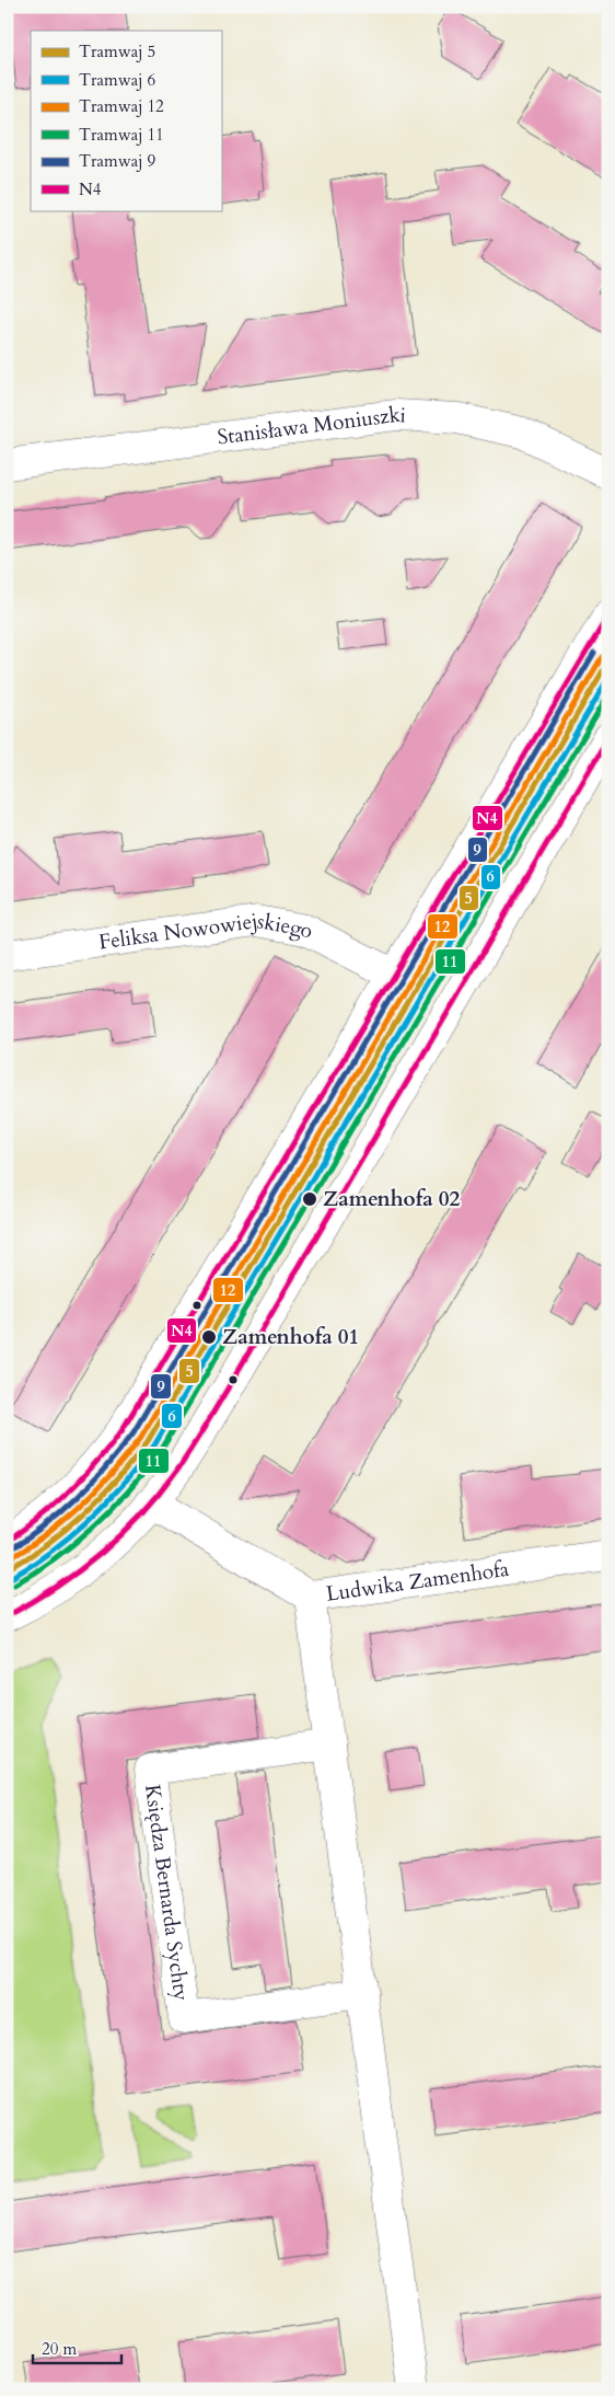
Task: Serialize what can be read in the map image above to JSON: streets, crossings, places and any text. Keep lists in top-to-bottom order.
{
  "streets": {
    "street": [
      "Stanisława Moniuszki",
      "Feliksa Nowowiejskiego",
      "Ludwika Zamenhofa",
      "Księdza Bernarda Sychty"
    ]
  },
  "places": ["Zamenhofa 02", "Zamenhofa 01"],
  "lines": [
    "transit line N4",
    "tram line 9",
    "tram line 12",
    "tram line 5",
    "tram line 6",
    "tram line 11"
  ],
  "legend": [
    "Tramwaj 5",
    "Tramwaj 6",
    "Tramwaj 12",
    "Tramwaj 11",
    "Tramwaj 9",
    "N4"
  ],
  "scale_bar": "20 m"
}
